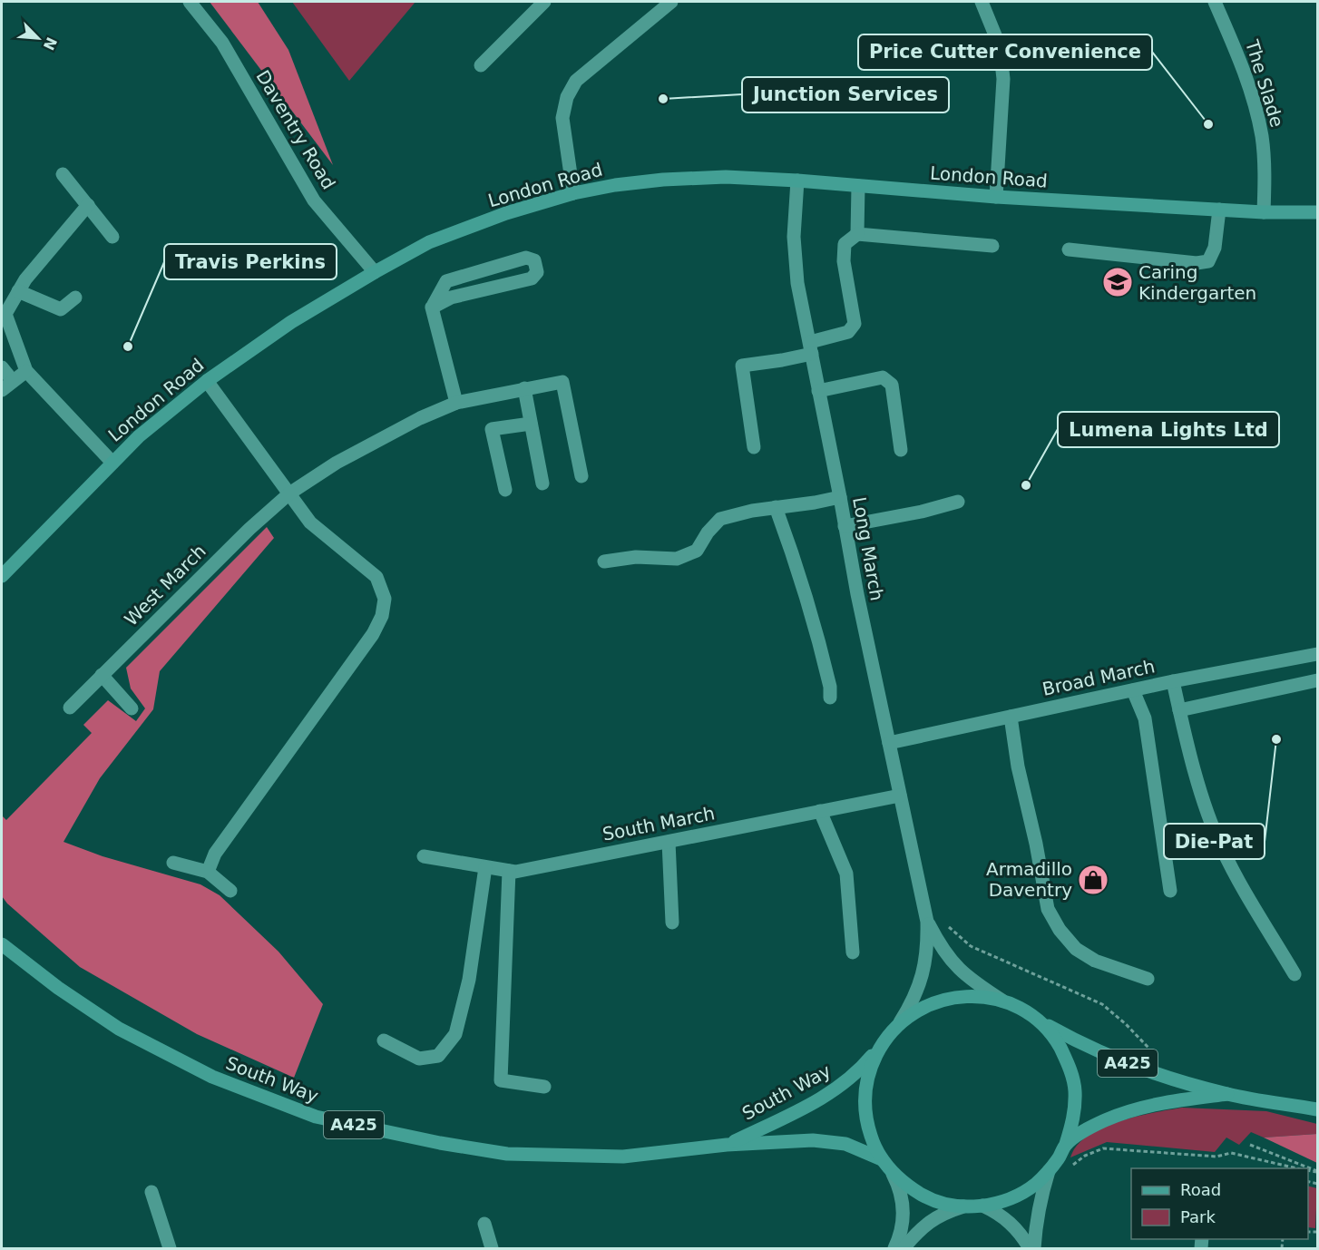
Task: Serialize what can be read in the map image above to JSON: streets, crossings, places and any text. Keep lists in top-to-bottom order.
{
  "streets": {
    "main road": ["London Road", "A425", "South Way"],
    "street": [
      "The Slade",
      "Daventry Road",
      "Long March",
      "West March",
      "Broad March",
      "South March"
    ]
  },
  "crossings": [
    ["The Slade", "London Road"],
    ["Daventry Road", "London Road"],
    ["London Road", "Long March"],
    ["Long March", "Broad March"],
    ["Long March", "South March"]
  ],
  "places": {
    "other": [
      "Junction Services",
      "Price Cutter Convenience",
      "Travis Perkins",
      "Lumena Lights Ltd",
      "Die-Pat"
    ],
    "school or university": ["Caring Kindergarten"],
    "shop": ["Armadillo Daventry"]
  },
  "legend": ["Road", "Park"],
  "north": "bottom right"
}
